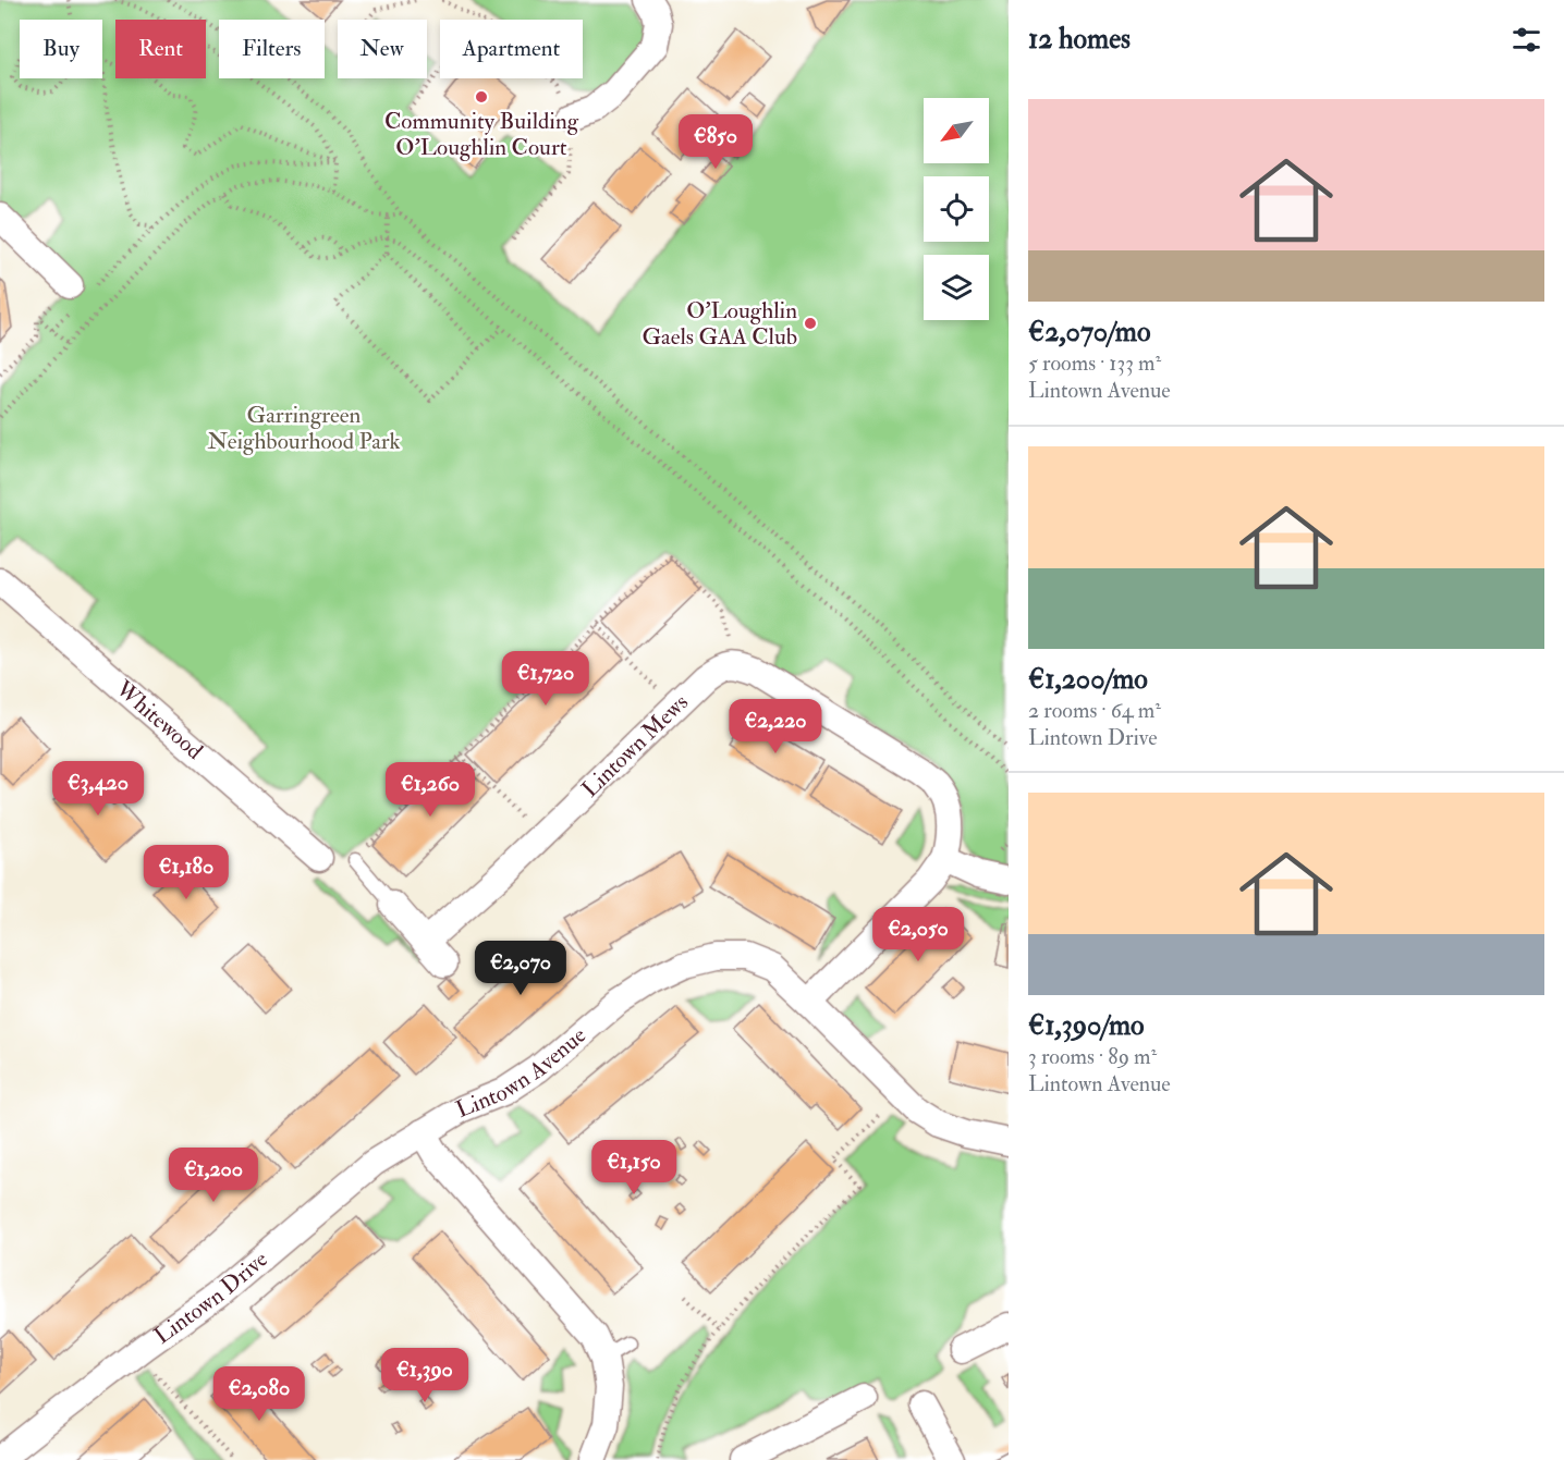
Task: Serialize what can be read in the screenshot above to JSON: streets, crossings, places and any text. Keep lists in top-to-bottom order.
{
  "streets": {
    "street": [
      "Whitewood",
      "Lintown Mews",
      "Lintown Avenue",
      "Lintown Drive"
    ]
  },
  "crossings": [
    ["Lintown Avenue", "Lintown Drive"]
  ],
  "parks": ["Garringreen Neighbourhood Park"],
  "places": ["Community Building O'Loughlin Court", "O'Loughlin Gaels GAA Club"],
  "north": "bottom left",
  "page": {
    "heading": "12 homes",
    "chip": [
      "Buy",
      "Rent",
      "Filters",
      "New",
      "Apartment"
    ],
    "list": [
      {
        "name": "€2,070/mo",
        "note": "5 rooms · 133 m² · Lintown Avenue"
      },
      {
        "name": "€1,200/mo",
        "note": "2 rooms · 64 m² · Lintown Drive"
      },
      {
        "name": "€1,390/mo",
        "note": "3 rooms · 89 m² · Lintown Avenue"
      }
    ],
    "price": [
      "€850",
      "€1,720",
      "€2,220",
      "€3,420",
      "€1,260",
      "€1,180",
      "€2,050",
      "€2,070",
      "€1,150",
      "€1,200",
      "€1,390",
      "€2,080"
    ]
  }
}
